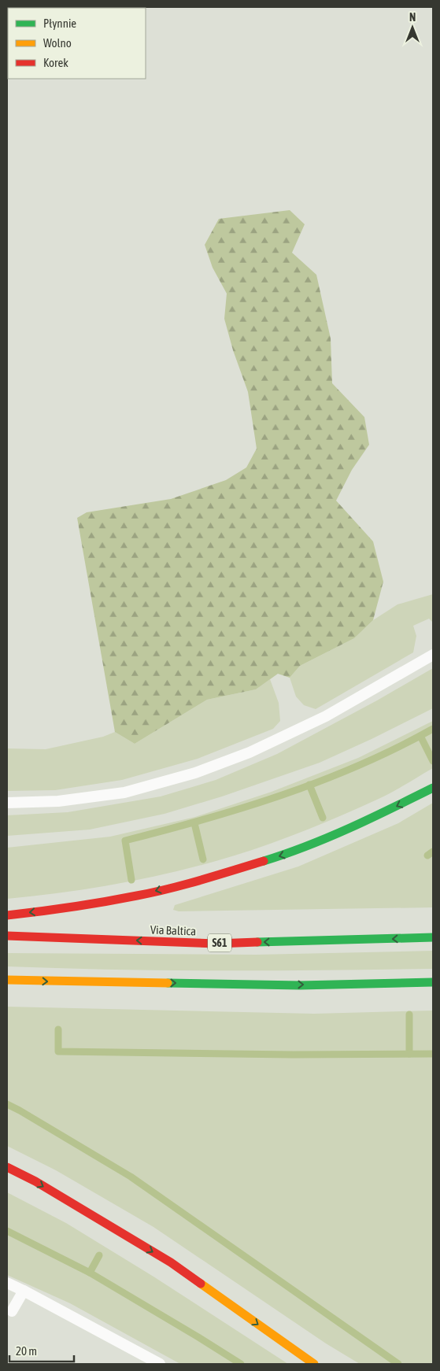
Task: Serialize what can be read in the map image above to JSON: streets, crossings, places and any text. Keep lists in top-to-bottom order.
{
  "streets": {
    "highway": ["Via Baltica", "S61"]
  },
  "legend": ["Płynnie", "Wolno", "Korek"],
  "scale_bar": "20 m",
  "north": "top"
}
